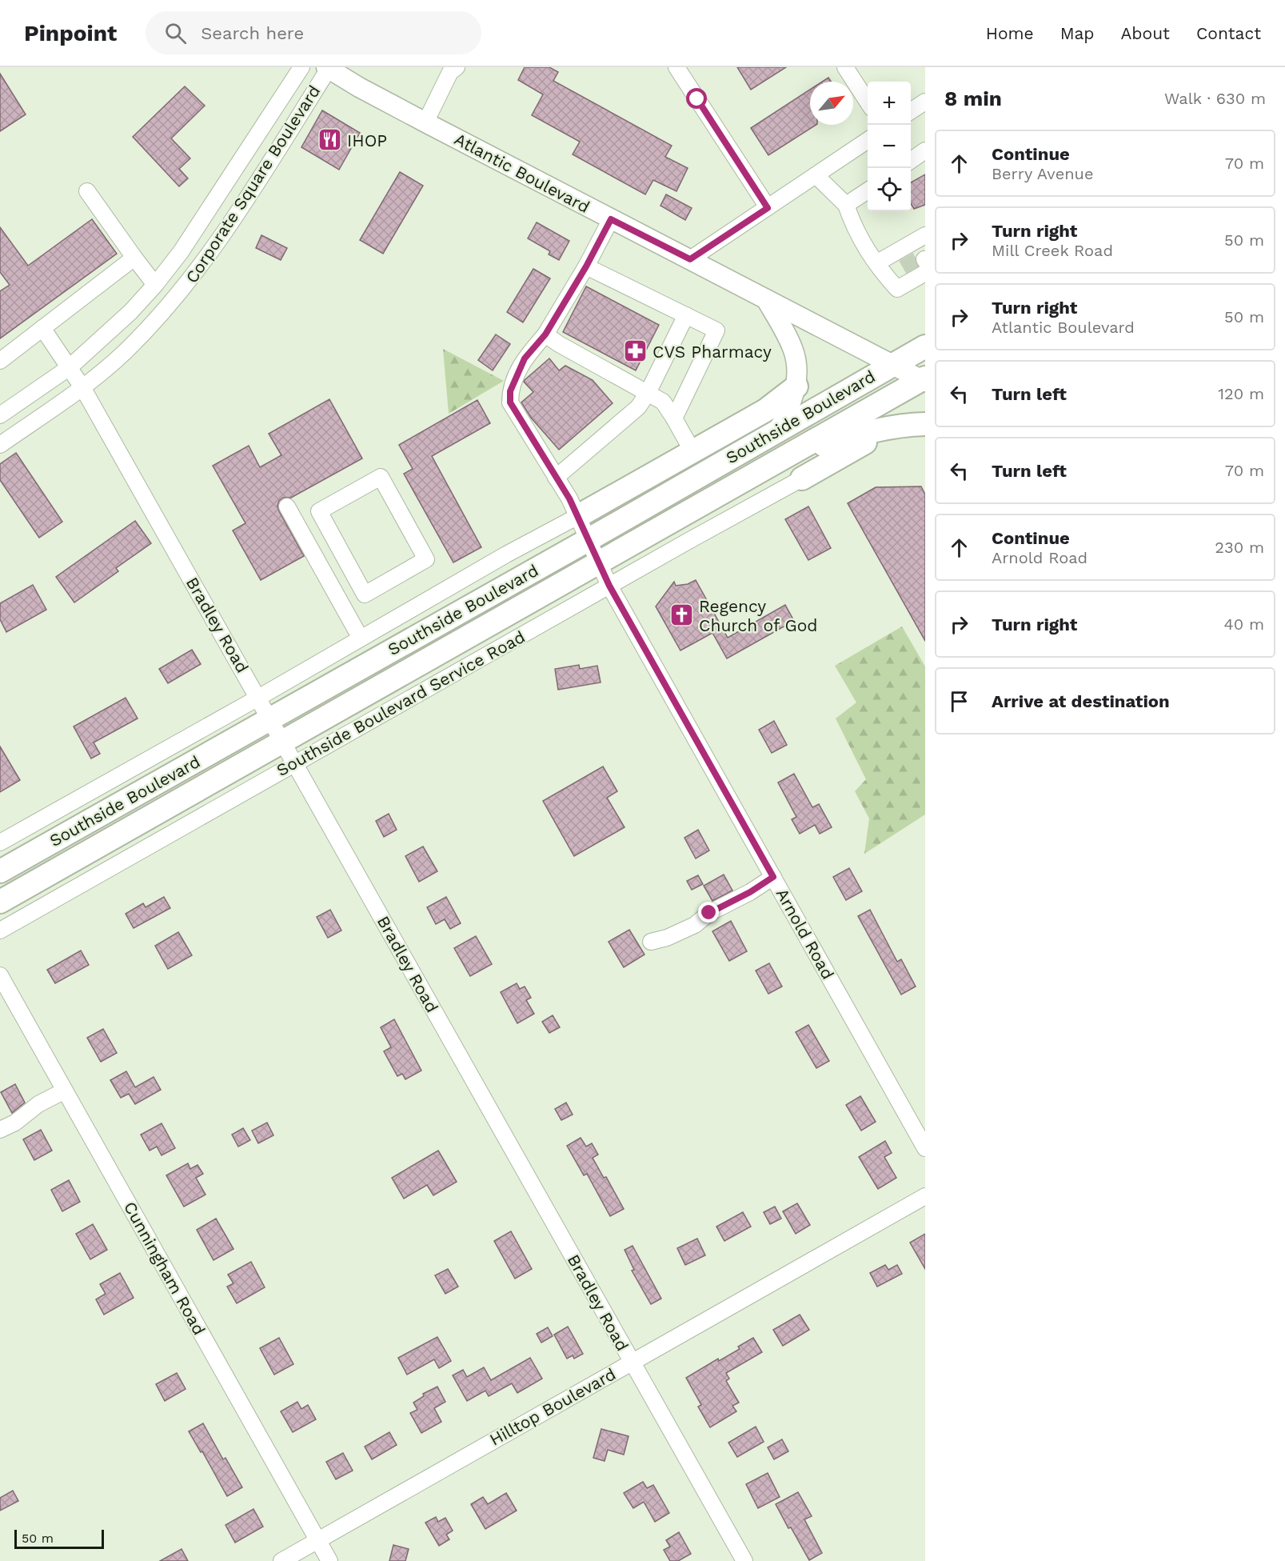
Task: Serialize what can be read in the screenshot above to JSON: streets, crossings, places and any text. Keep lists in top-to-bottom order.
{
  "streets": {
    "highway": ["Southside Boulevard"],
    "main road": ["Atlantic Boulevard"],
    "street": [
      "Corporate Square Boulevard",
      "Bradley Road",
      "Southside Boulevard Service Road",
      "Arnold Road",
      "Cunningham Road",
      "Hilltop Boulevard"
    ]
  },
  "crossings": [
    ["Atlantic Boulevard", "Corporate Square Boulevard"],
    ["Atlantic Boulevard", "Southside Boulevard"],
    ["Atlantic Boulevard", "Arnold Road"],
    ["Corporate Square Boulevard", "Bradley Road"],
    ["Southside Boulevard", "Bradley Road"],
    ["Southside Boulevard", "Arnold Road"],
    ["Bradley Road", "Southside Boulevard Service Road"],
    ["Bradley Road", "Hilltop Boulevard"],
    ["Southside Boulevard Service Road", "Arnold Road"],
    ["Cunningham Road", "Hilltop Boulevard"]
  ],
  "places": {
    "restaurant": ["IHOP"],
    "pharmacy": ["CVS Pharmacy"],
    "church": ["Regency Church of God"]
  },
  "scale_bar": "50 m",
  "north": "top right",
  "page": {
    "header": "Pinpoint",
    "search": "Search here",
    "nav": [
      "Home",
      "Map",
      "About",
      "Contact"
    ],
    "heading": ["8 min", "Walk · 630 m"],
    "map_buttons": ["+", "−"],
    "list": [
      ["Continue", "Berry Avenue", "70 m"],
      ["Turn right", "Mill Creek Road", "50 m"],
      ["Turn right", "Atlantic Boulevard", "50 m"],
      ["Turn left", "120 m"],
      ["Turn left", "70 m"],
      ["Continue", "Arnold Road", "230 m"],
      ["Turn right", "40 m"],
      "Arrive at destination"
    ],
    "scale": "50 m"
  }
}
